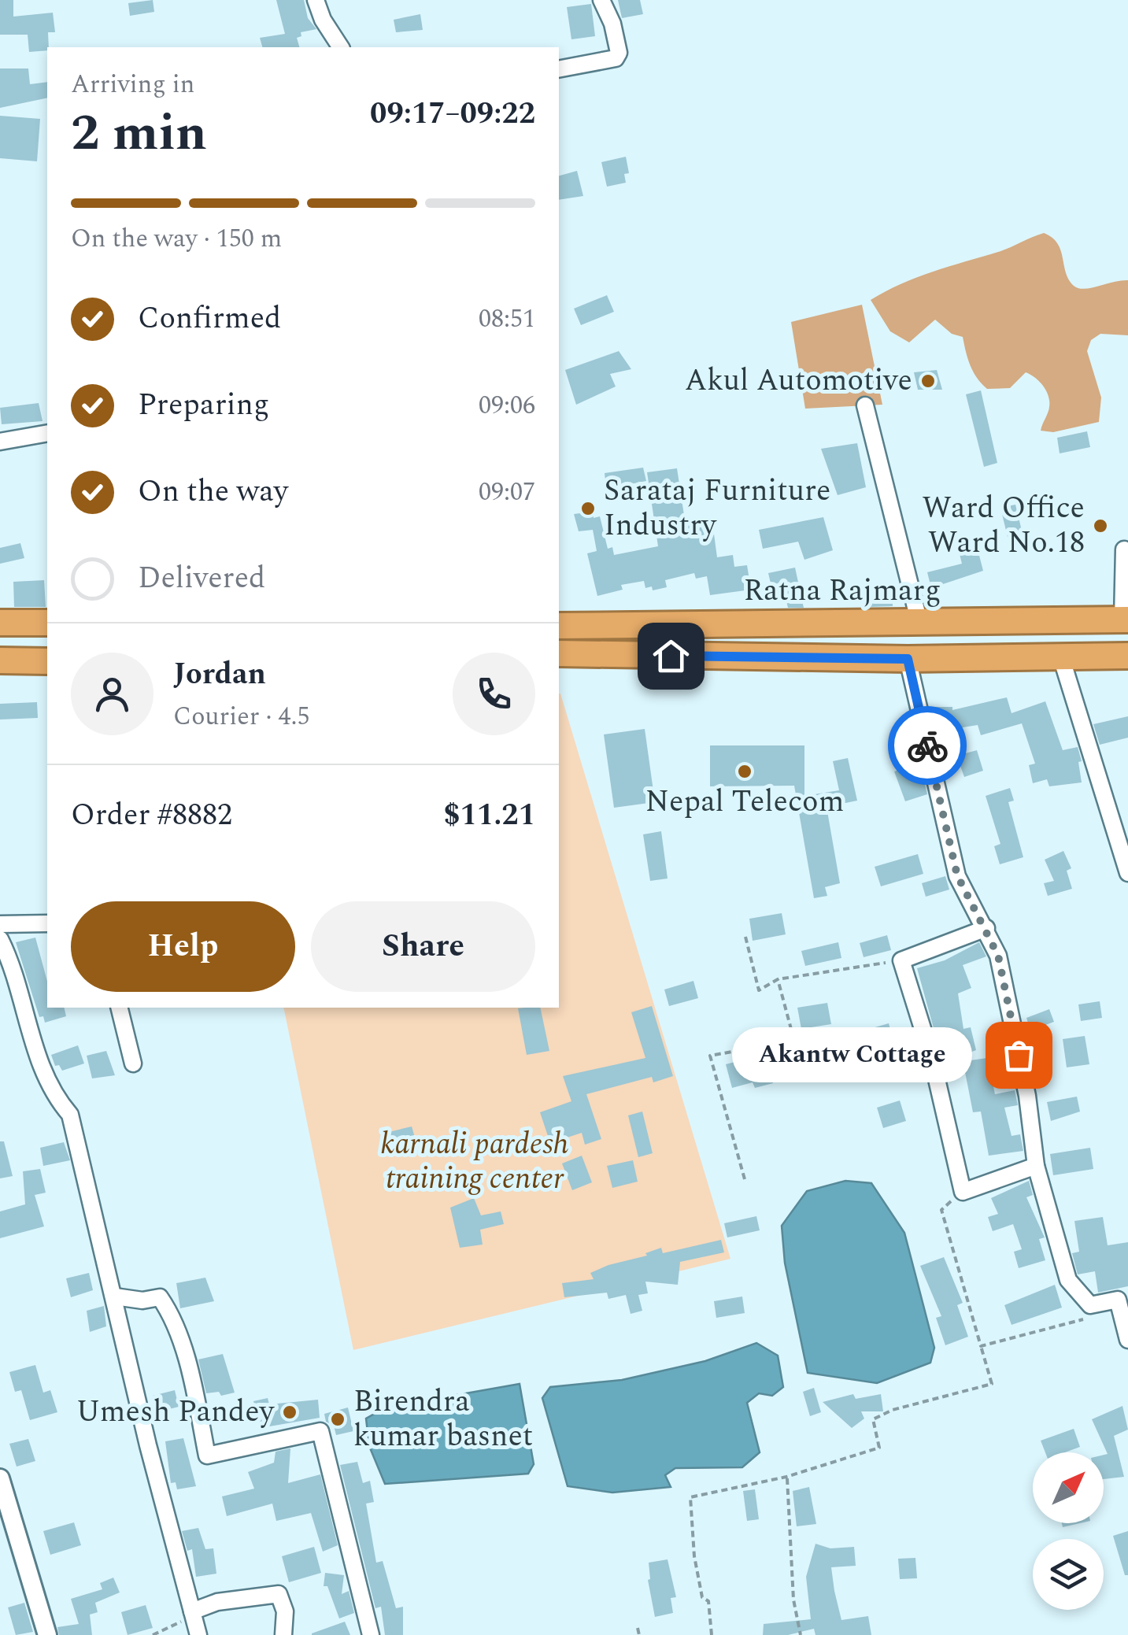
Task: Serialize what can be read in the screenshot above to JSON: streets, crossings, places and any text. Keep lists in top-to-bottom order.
{
  "streets": {
    "highway": ["Ratna Rajmarg"]
  },
  "parks": ["karnali pardesh training center"],
  "places": [
    "Akul Automotive",
    "Sarataj Furniture Industry",
    "Ward Office Ward No.18",
    "Nepal Telecom",
    "Akantw Cottage",
    "Umesh Pandey",
    "Birendra kumar basnet"
  ],
  "north": "top right",
  "page": {
    "heading": ["2 min", "Arriving in", "09:17–09:22"],
    "panel": [
      "Jordan",
      "Courier · 4.5",
      "Order #8882",
      "$11.21"
    ],
    "bar": "On the way · 150 m",
    "list": [
      ["Confirmed", "08:51"],
      ["Preparing", "09:06"],
      ["On the way", "09:07"],
      "Delivered"
    ],
    "buttons": ["Help", "Share"],
    "bubble": "Akantw Cottage"
  }
}
